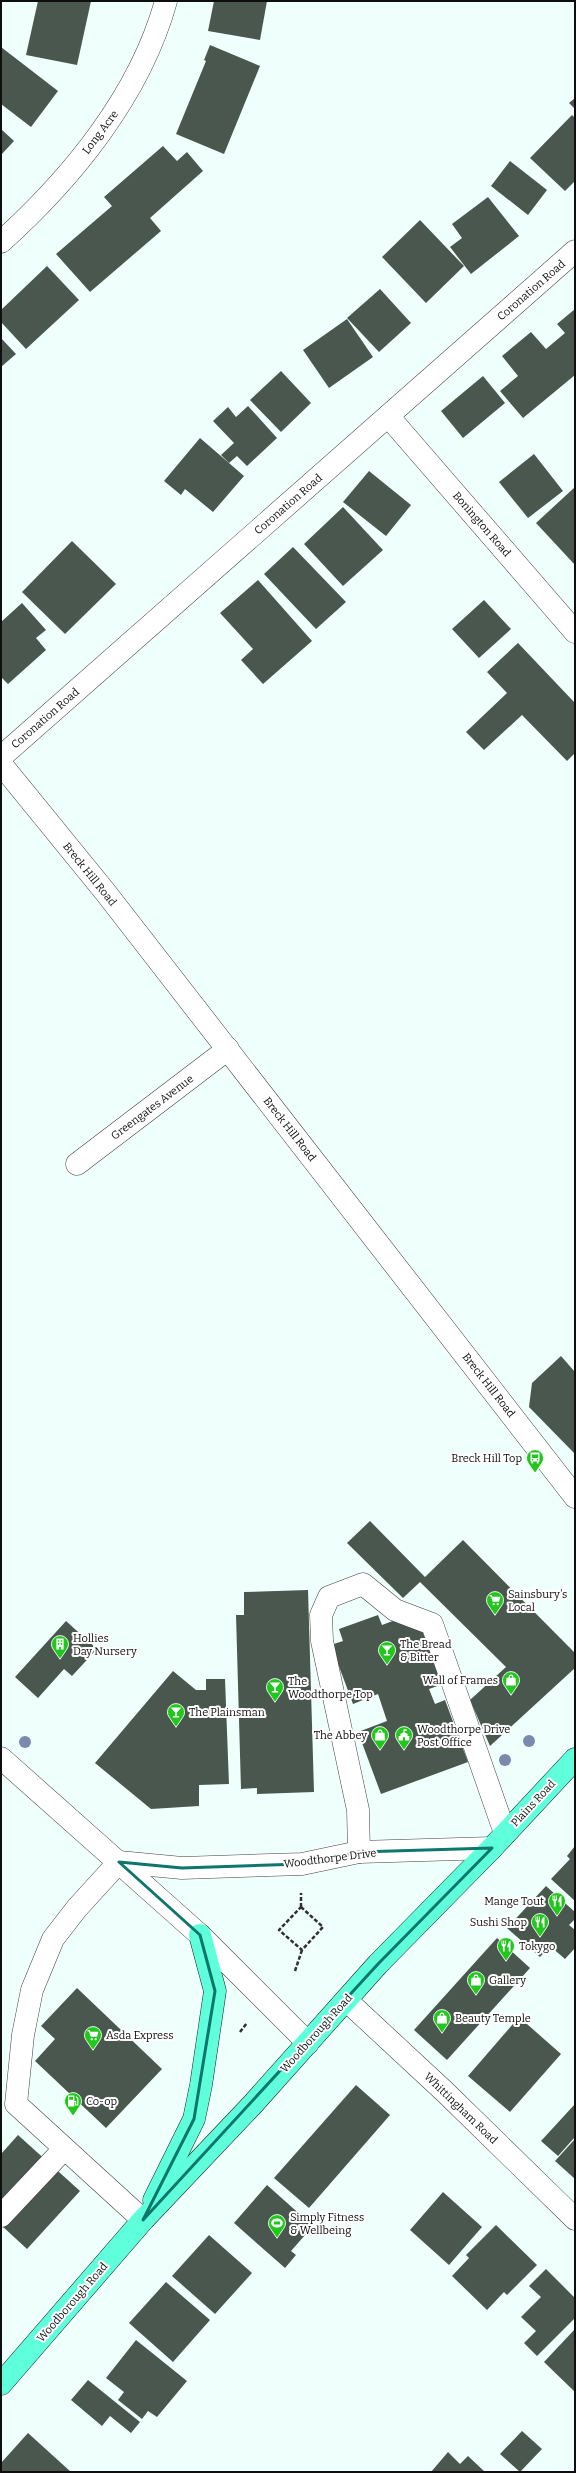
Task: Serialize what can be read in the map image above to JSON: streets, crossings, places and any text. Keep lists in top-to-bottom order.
{
  "streets": {
    "main road": ["Plains Road", "Woodborough Road"],
    "street": [
      "Long Acre",
      "Coronation Road",
      "Bonington Road",
      "Breck Hill Road",
      "Greengates Avenue",
      "Woodthorpe Drive",
      "Whittingham Road"
    ]
  },
  "crossings": [
    ["Coronation Road", "Bonington Road"],
    ["Breck Hill Road", "Greengates Avenue"],
    ["Plains Road", "Woodthorpe Drive"],
    ["Plains Road", "Woodborough Road"],
    ["Woodthorpe Drive", "Woodborough Road"],
    ["Woodborough Road", "Whittingham Road"]
  ],
  "places": {
    "bus stop": ["Breck Hill Top"],
    "supermarket": ["Sainsbury's Local", "Asda Express"],
    "building": ["Hollies Day Nursery"],
    "bar": ["The Bread & Bitter", "The Woodthorpe Top", "The Plainsman"],
    "shop": [
      "Wall of Frames",
      "The Abbey",
      "Gallery",
      "Beauty Temple"
    ],
    "public building": ["Woodthorpe Drive Post Office"],
    "restaurant": ["Mange Tout", "Sushi Shop", "Tokygo"],
    "fuel station": ["Co-op"],
    "sports": ["Simply Fitness & Wellbeing"]
  }
}
